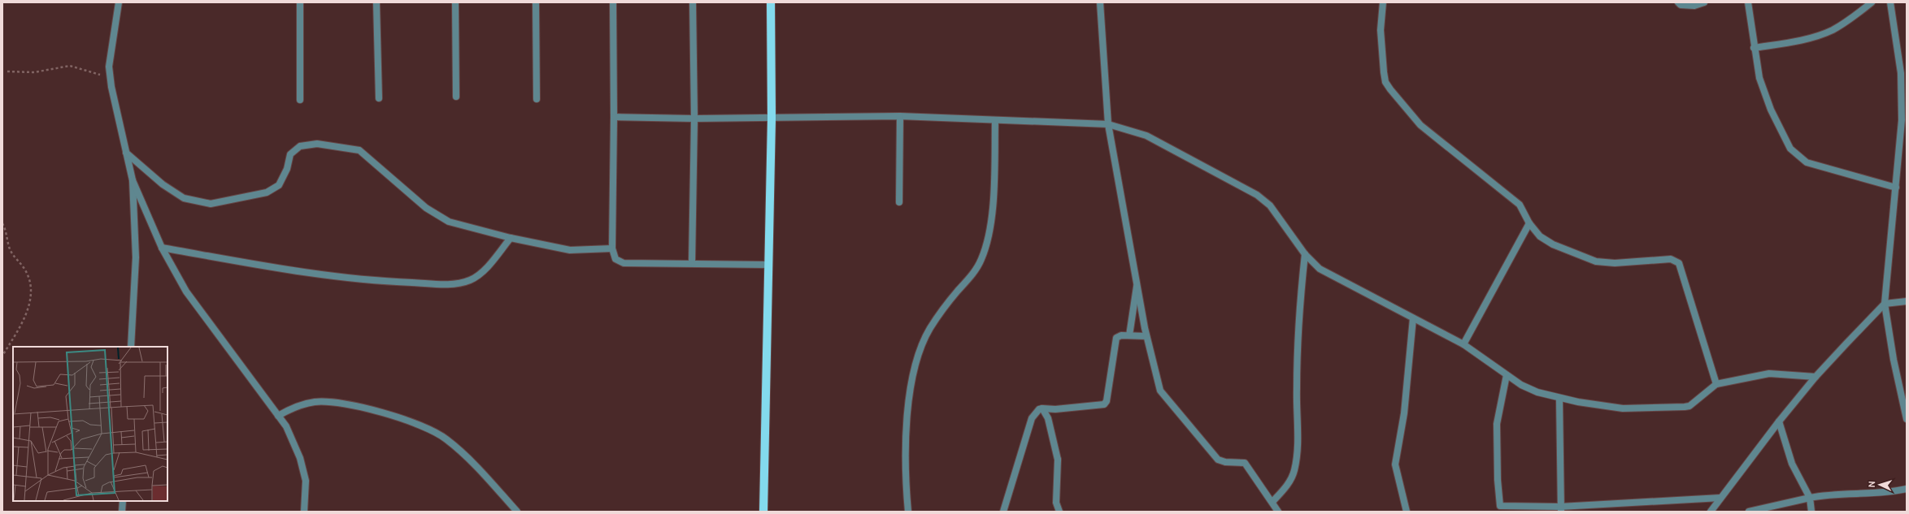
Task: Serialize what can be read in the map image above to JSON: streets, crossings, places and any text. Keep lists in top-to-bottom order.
{
  "north": "left"
}
